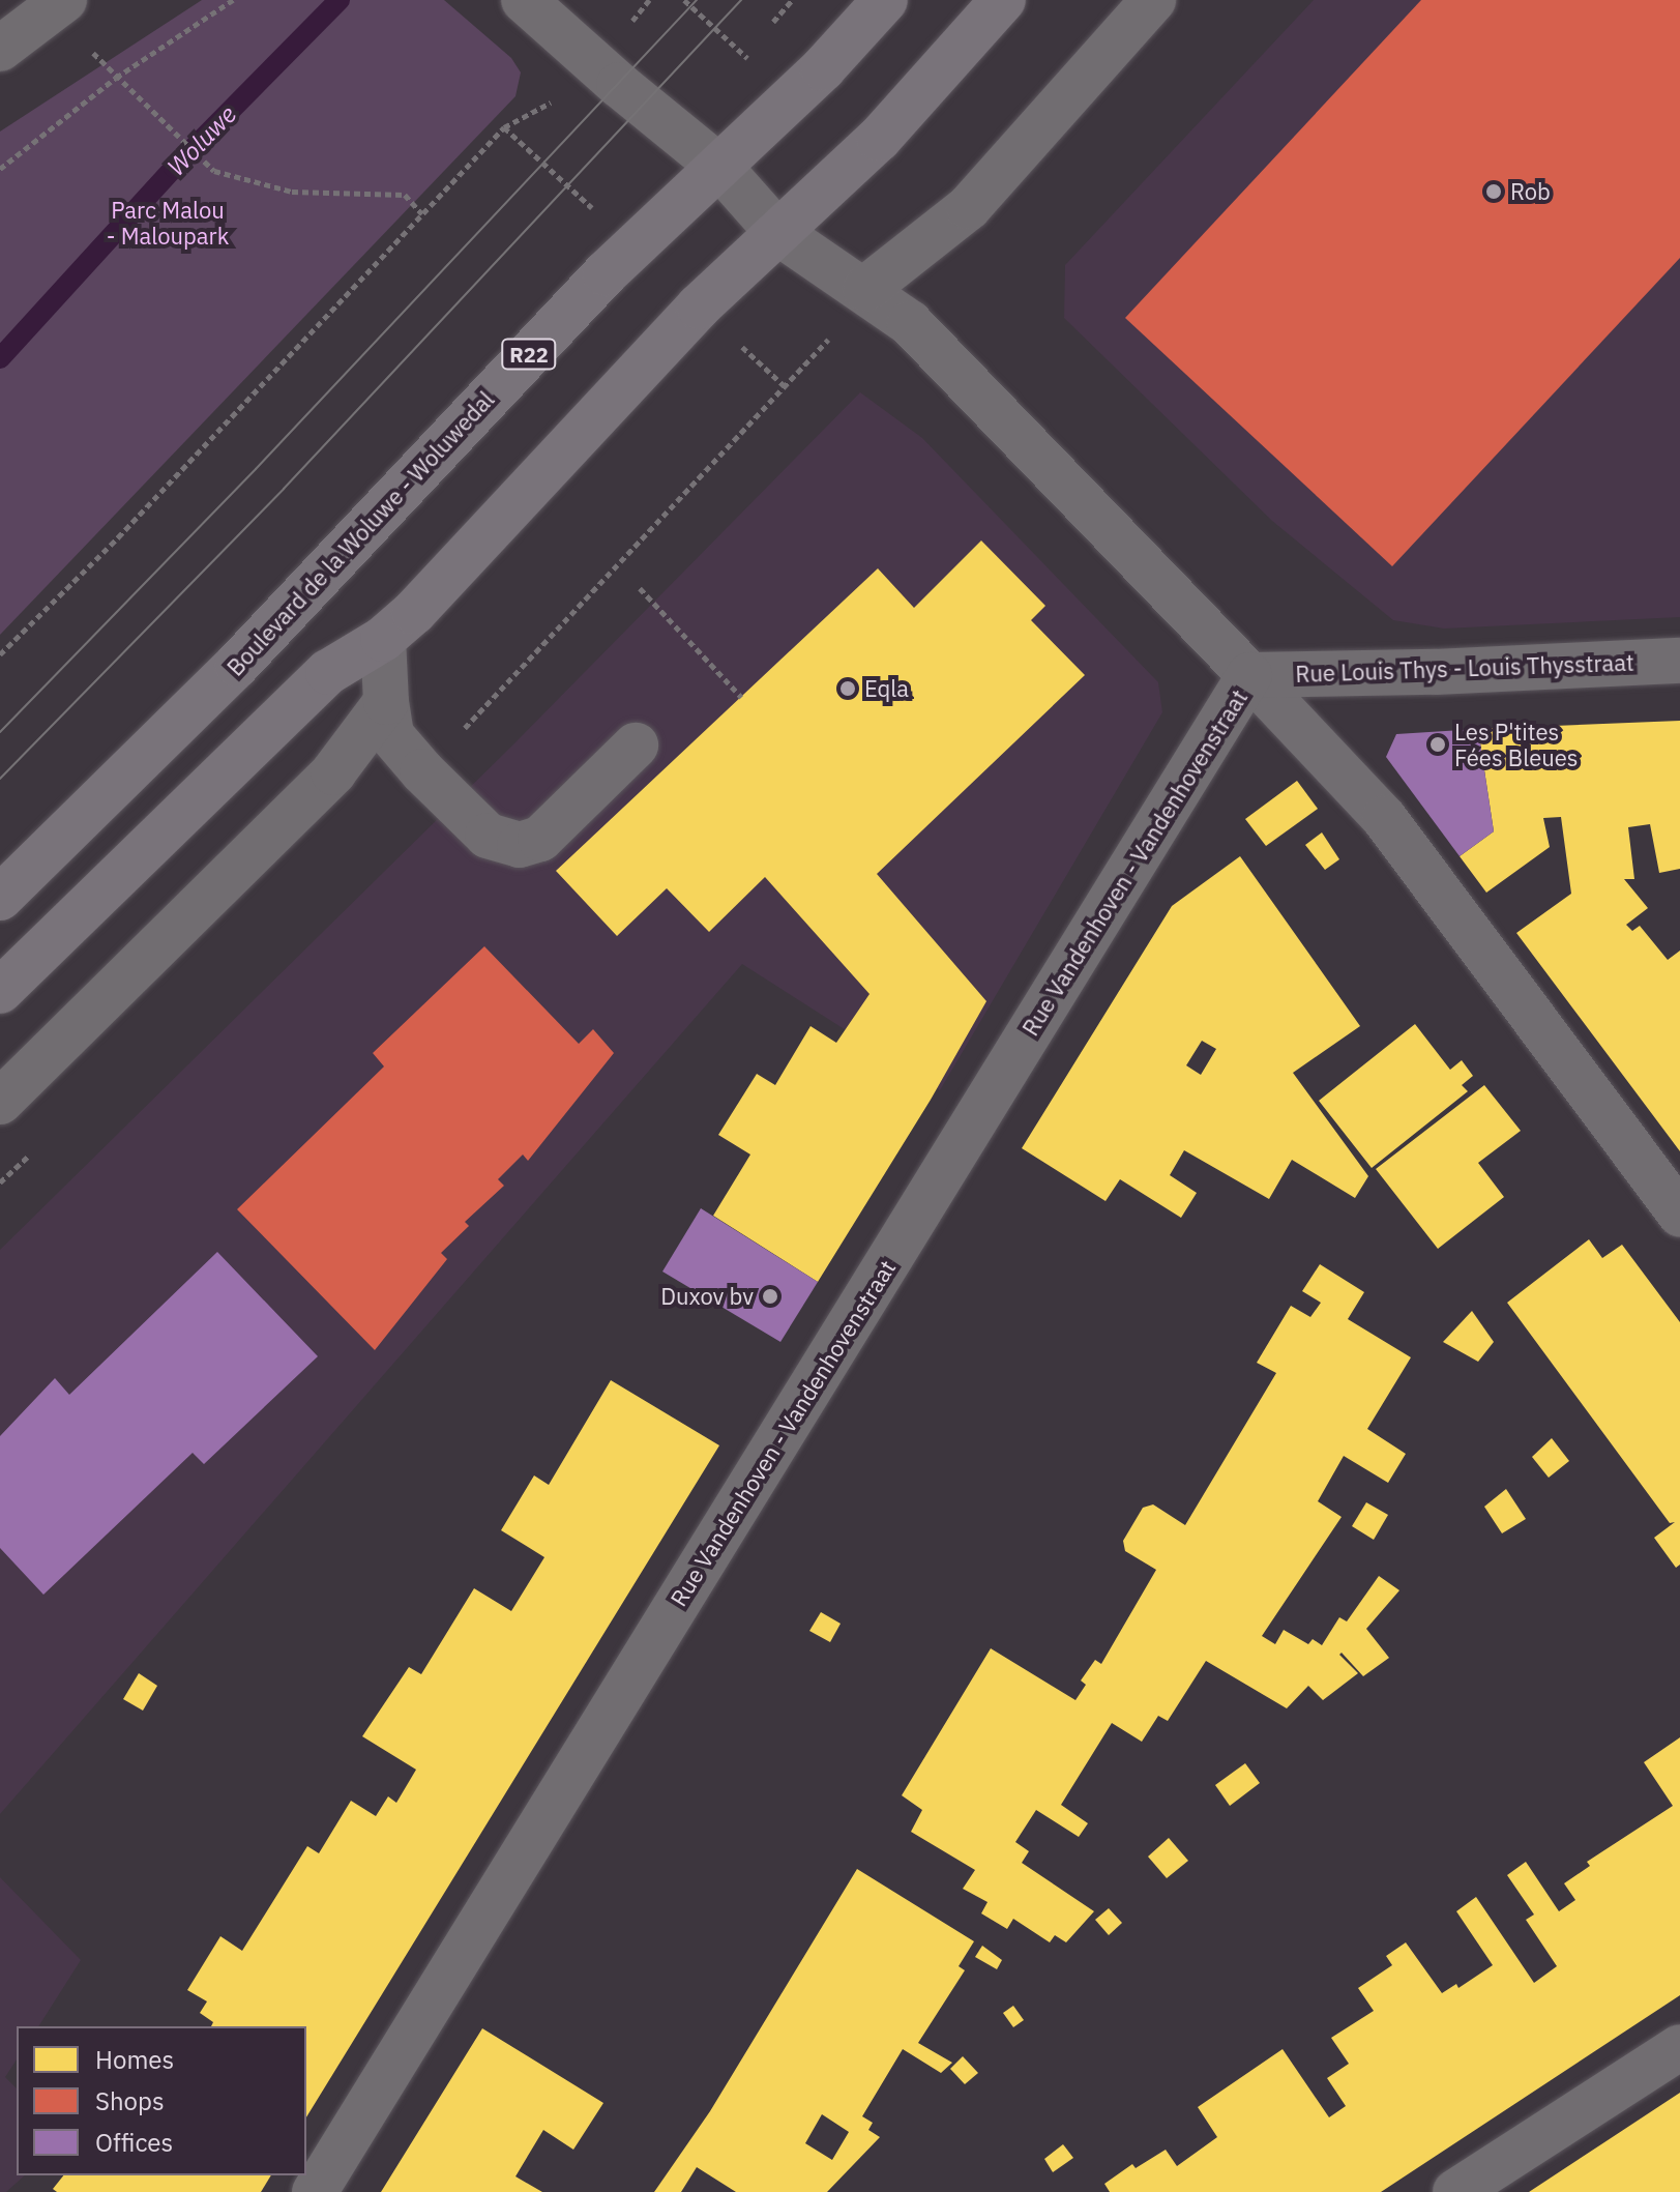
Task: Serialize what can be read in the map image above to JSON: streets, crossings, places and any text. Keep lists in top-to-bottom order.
{
  "streets": {
    "highway": ["R22", "Boulevard de la Woluwe - Woluwedal"],
    "street": ["Rue Louis Thys - Louis Thysstraat", "Rue Vandenhoven - Vandenhovenstraat"]
  },
  "crossings": [
    ["R22", "Boulevard de la Woluwe - Woluwedal"],
    ["Rue Louis Thys - Louis Thysstraat", "Rue Vandenhoven - Vandenhovenstraat"]
  ],
  "water": ["Woluwe"],
  "parks": ["Parc Malou - Maloupark"],
  "places": [
    "Rob",
    "Eqla",
    "Les P'tites Fées Bleues",
    "Duxov bv"
  ],
  "legend": ["Homes", "Shops", "Offices"]
}
